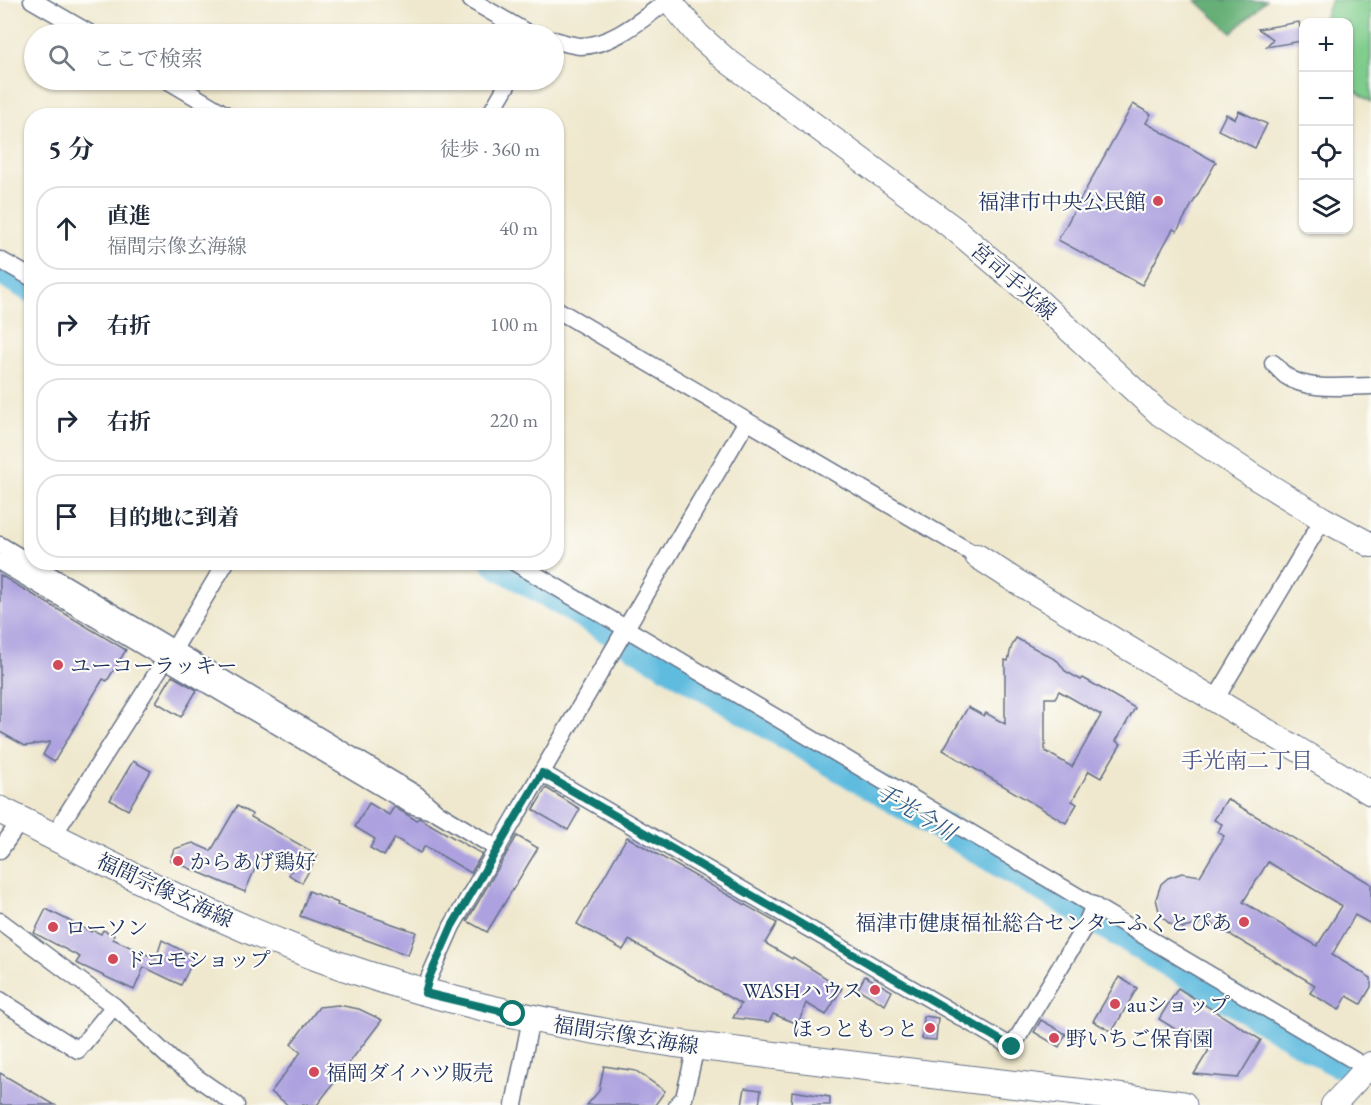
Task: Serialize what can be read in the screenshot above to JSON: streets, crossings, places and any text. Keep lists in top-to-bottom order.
{
  "streets": {
    "main road": ["宮司手光線", "福間宗像玄海線"]
  },
  "districts": ["手光南二丁目"],
  "water": ["手光今川"],
  "places": [
    "福津市中央公民館",
    "ユーコーラッキー",
    "からあげ鶏好",
    "福津市健康福祉総合センターふくとぴあ",
    "ローソン",
    "ドコモショップ",
    "WASHハウス",
    "auショップ",
    "ほっともっと",
    "野いちご保育園",
    "福岡ダイハツ販売"
  ],
  "page": {
    "map_buttons": ["+", "−"],
    "search": "ここで検索",
    "heading": ["5 分", "徒歩 · 360 m"],
    "list": [
      ["直進", "福間宗像玄海線", "40 m"],
      ["右折", "100 m"],
      ["右折", "220 m"],
      "目的地に到着"
    ]
  }
}
